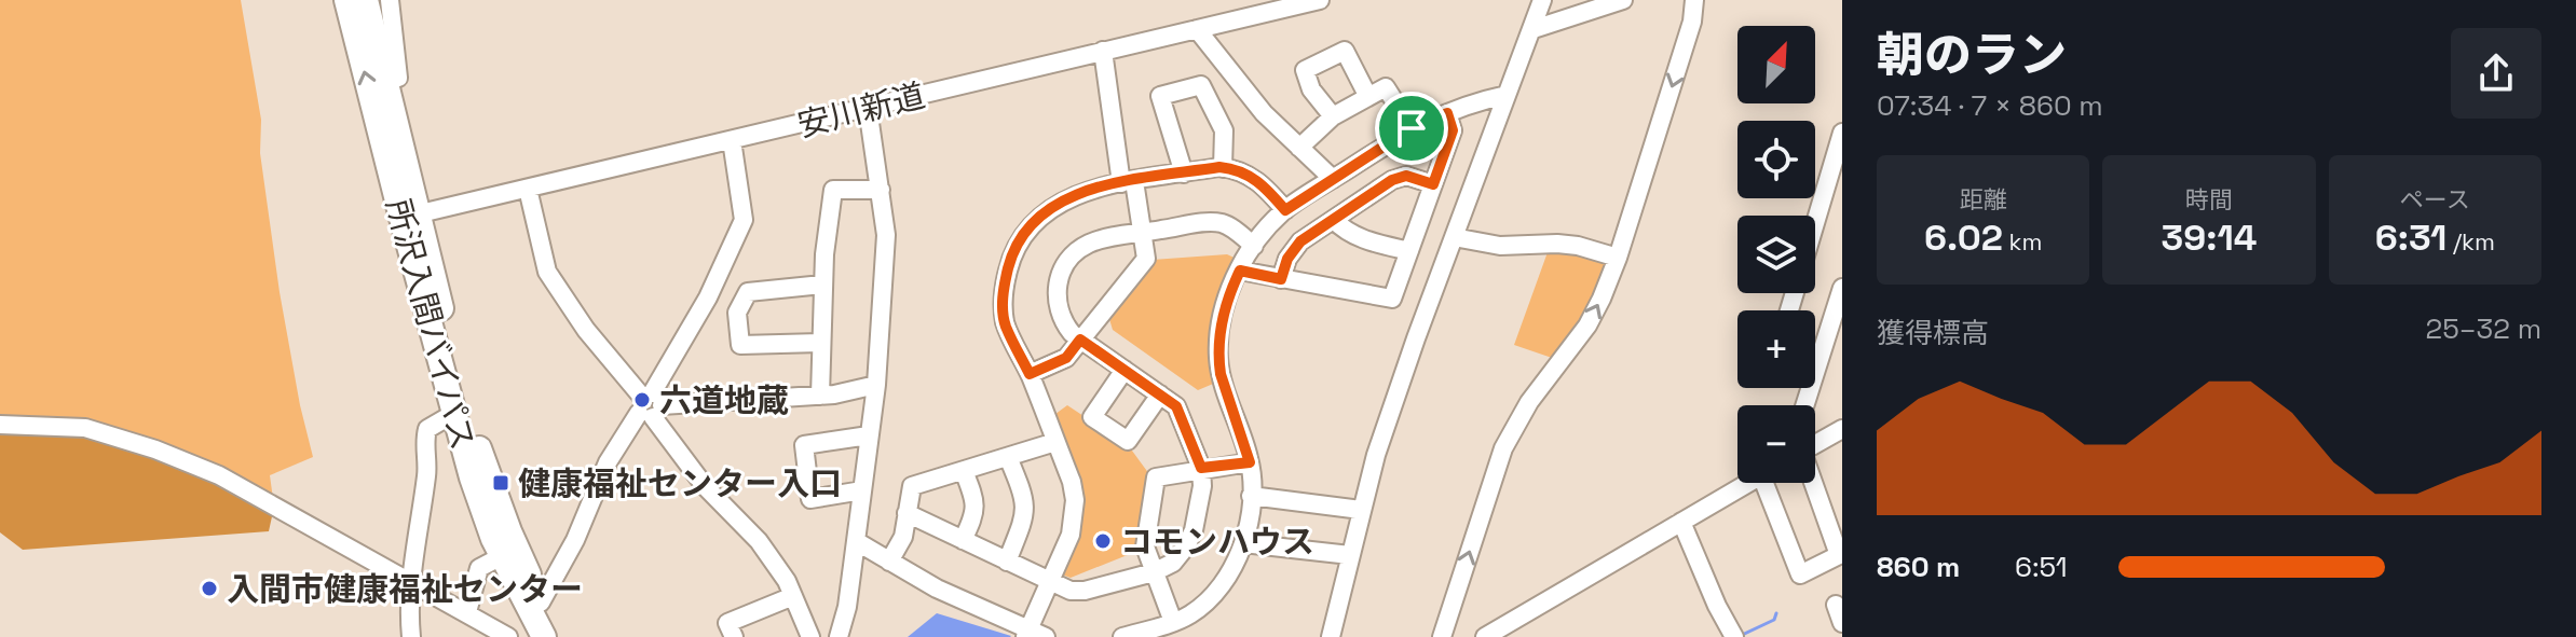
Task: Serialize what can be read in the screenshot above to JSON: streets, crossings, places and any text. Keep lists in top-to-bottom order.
{
  "streets": {
    "highway": ["所沢入間バイパス"],
    "street": ["安川新道"]
  },
  "crossings": [
    ["安川新道", "所沢入間バイパス"]
  ],
  "places": {
    "other": ["六道地蔵", "コモンハウス", "入間市健康福祉センター"],
    "transit": ["健康福祉センター入口"]
  },
  "north": "top right",
  "page": {
    "heading": ["朝のラン", "07:34 · 7 × 860 m"],
    "map_buttons": ["+", "−"],
    "stats": [
      ["距離", "6.02 km"],
      ["時間", "39:14"],
      ["ペース", "6:31 /km"]
    ],
    "chart": ["獲得標高", "25–32 m"],
    "list": [
      {
        "name": "860 m",
        "note": "6:51"
      }
    ]
  }
}
